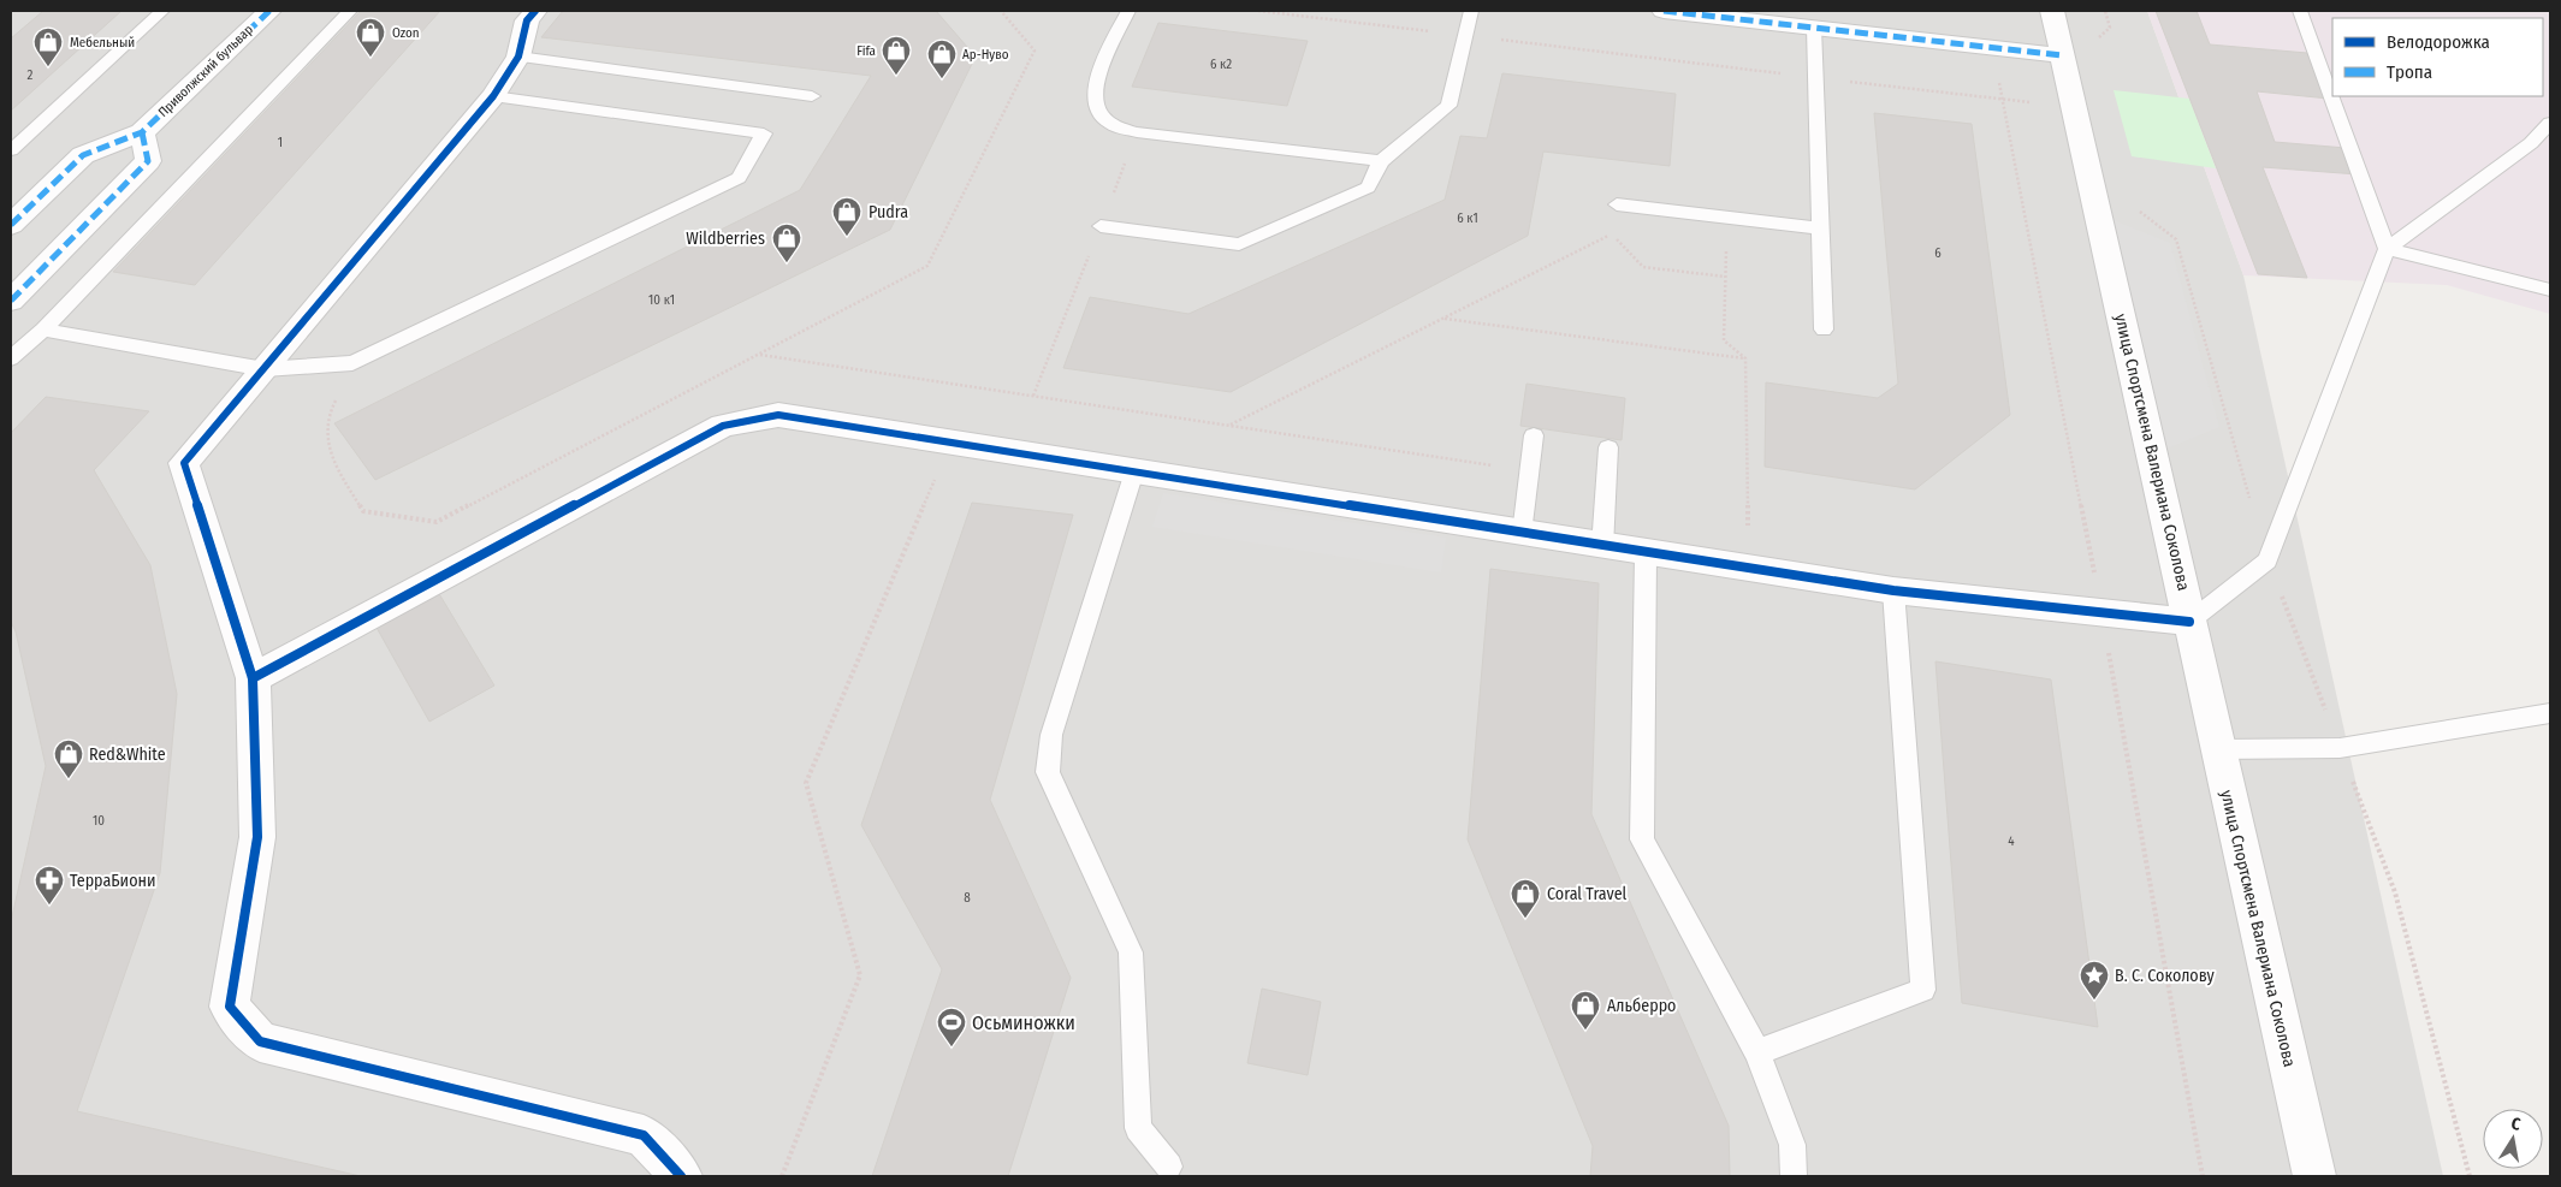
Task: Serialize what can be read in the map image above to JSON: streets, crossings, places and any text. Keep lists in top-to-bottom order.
{
  "streets": {
    "street": ["Приволжский бульвар", "улица Спортсмена Валериана Соколова"]
  },
  "places": {
    "shop": [
      "Ozon",
      "Мебельный",
      "Fifa",
      "Ар-Нуво",
      "Pudra",
      "Wildberries",
      "Red&White",
      "Coral Travel",
      "Альберро"
    ],
    "pharmacy": ["ТерраБиони"],
    "place": ["В. С. Соколову"],
    "sports": ["Осьминожки"]
  },
  "house_numbers": [
    "6 к2",
    "2",
    "1",
    "6 к1",
    "6",
    "10 к1",
    "10",
    "4",
    "8"
  ],
  "legend": ["Велодорожка", "Тропа"],
  "north": "top"
}
